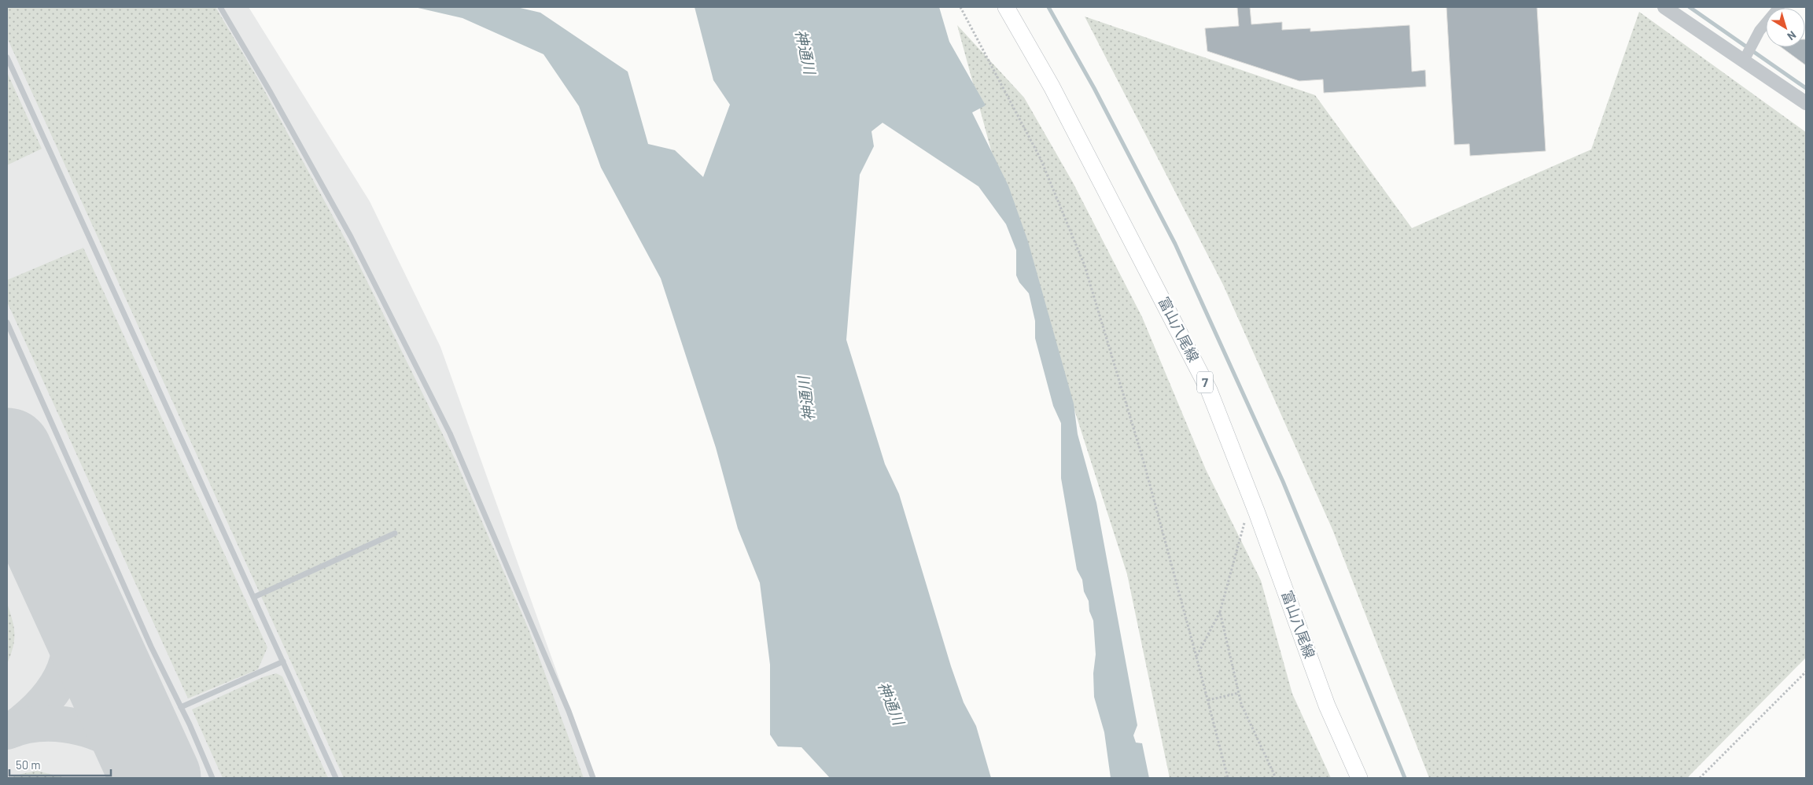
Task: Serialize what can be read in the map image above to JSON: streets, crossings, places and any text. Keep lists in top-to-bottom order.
{
  "streets": {
    "main road": ["富山八尾線", "7"]
  },
  "water": ["神通川"],
  "scale_bar": "50 m",
  "north": "bottom right"
}
